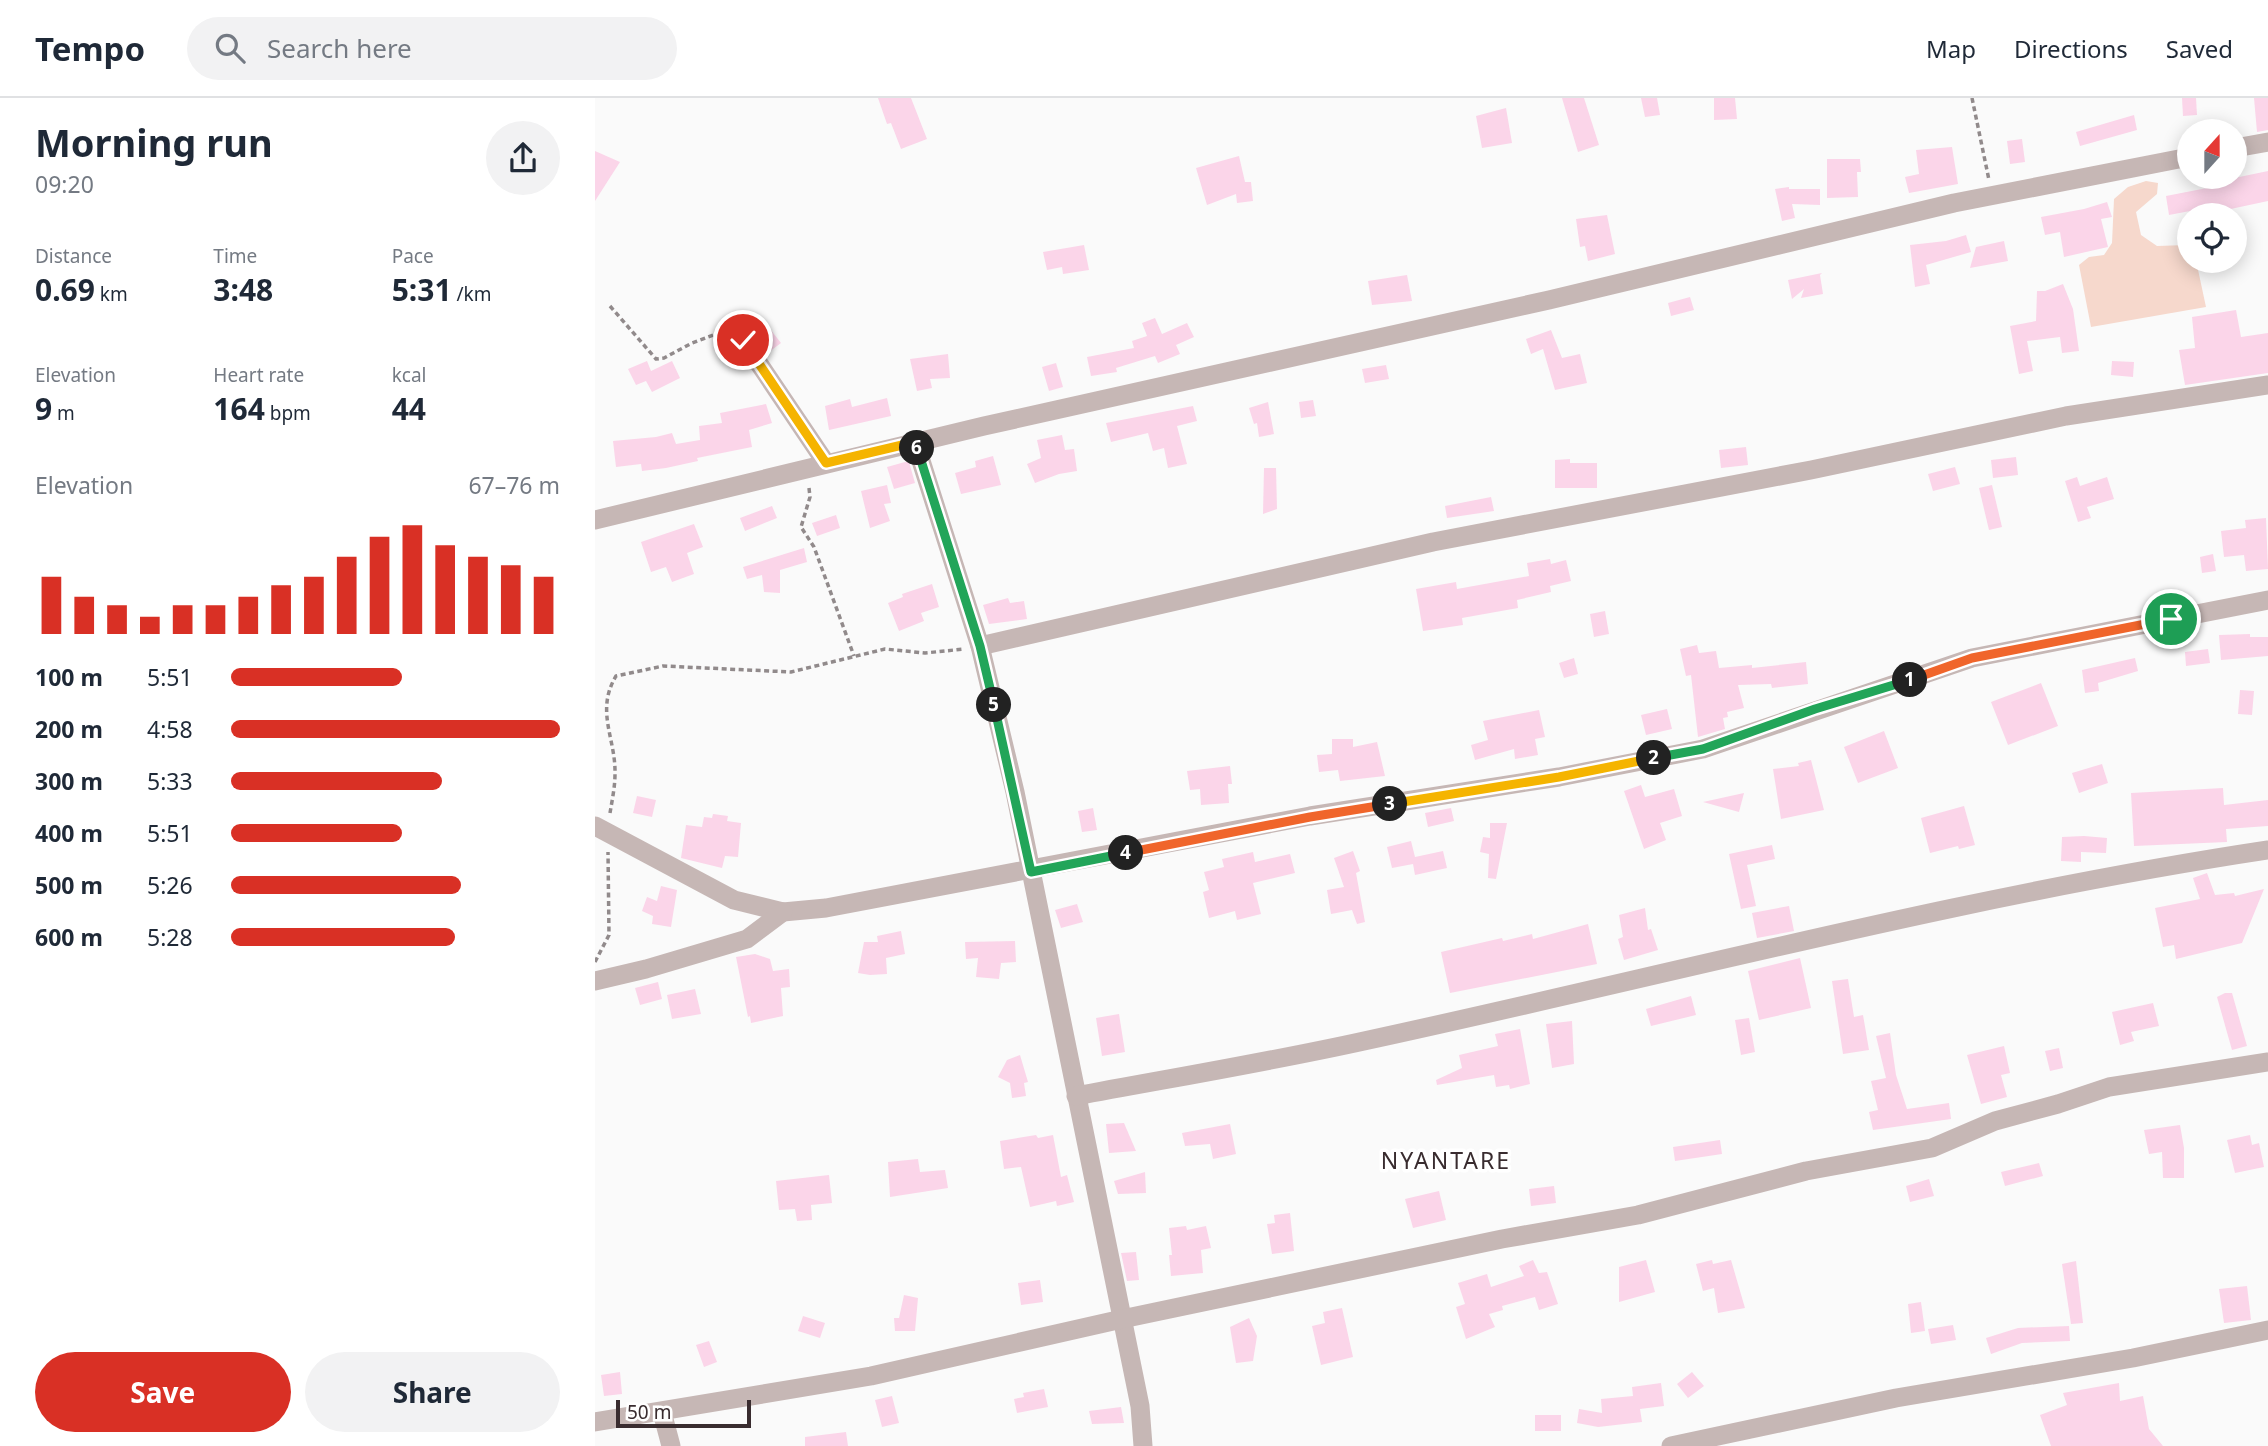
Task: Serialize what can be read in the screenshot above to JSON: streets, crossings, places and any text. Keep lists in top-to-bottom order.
{
  "districts": ["NYANTARE"],
  "scale_bar": "50 m",
  "north": "top",
  "page": {
    "header": "Tempo",
    "search": "Search here",
    "nav": ["Map", "Directions", "Saved"],
    "heading": ["Morning run", "09:20"],
    "stats": [
      ["Distance", "0.69 km"],
      ["Time", "3:48"],
      ["Pace", "5:31 /km"],
      ["Elevation", "9 m"],
      ["Heart rate", "164 bpm"],
      ["kcal", "44"]
    ],
    "pins": [
      "6",
      "1",
      "5",
      "2",
      "3",
      "4"
    ],
    "chart": ["Elevation", "67–76 m"],
    "list": [
      {
        "name": "100 m",
        "note": "5:51"
      },
      {
        "name": "200 m",
        "note": "4:58"
      },
      {
        "name": "300 m",
        "note": "5:33"
      },
      {
        "name": "400 m",
        "note": "5:51"
      },
      {
        "name": "500 m",
        "note": "5:26"
      },
      {
        "name": "600 m",
        "note": "5:28"
      }
    ],
    "buttons": ["Save", "Share"],
    "scale": "50 m"
  }
}
